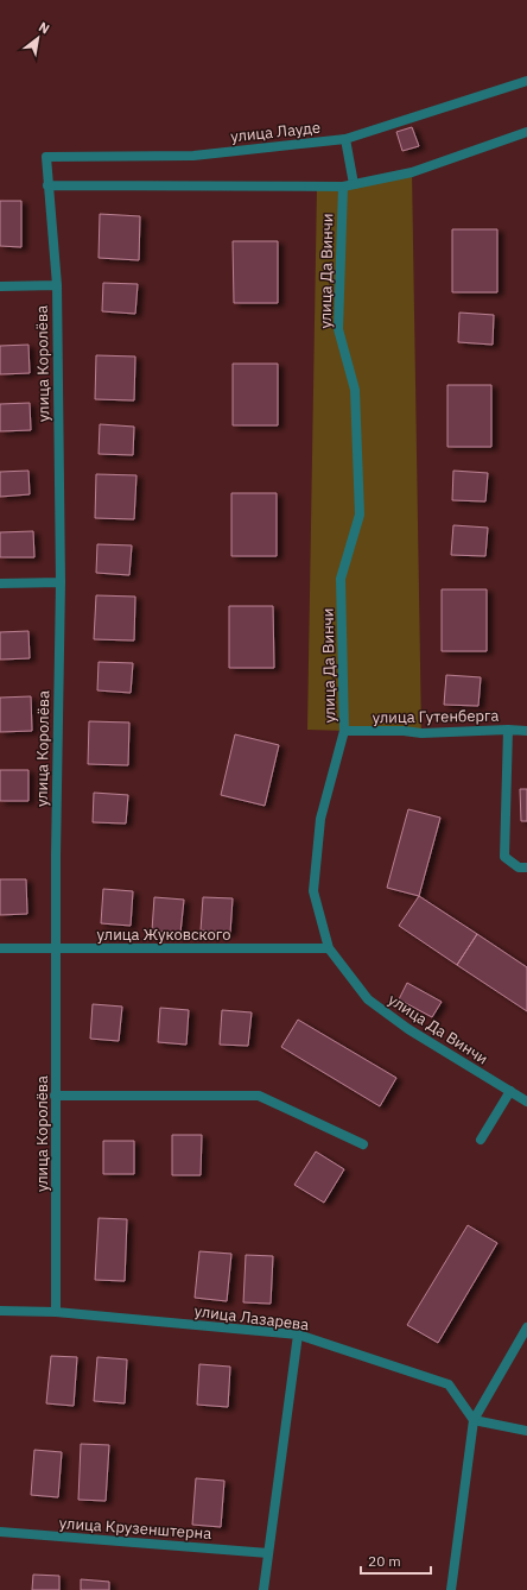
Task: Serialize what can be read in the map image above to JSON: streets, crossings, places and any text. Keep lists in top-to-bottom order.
{
  "streets": {
    "street": [
      "улица Лауде",
      "улица Да Винчи",
      "улица Королёва",
      "улица Гутенберга",
      "улица Жуковского",
      "улица Лазарева",
      "улица Крузенштерна"
    ]
  },
  "crossings": [
    ["улица Лауде", "улица Королёва"],
    ["улица Да Винчи", "улица Гутенберга"],
    ["улица Да Винчи", "улица Жуковского"],
    ["улица Королёва", "улица Жуковского"],
    ["улица Королёва", "улица Лазарева"]
  ],
  "scale_bar": "20 m",
  "north": "top right"
}
